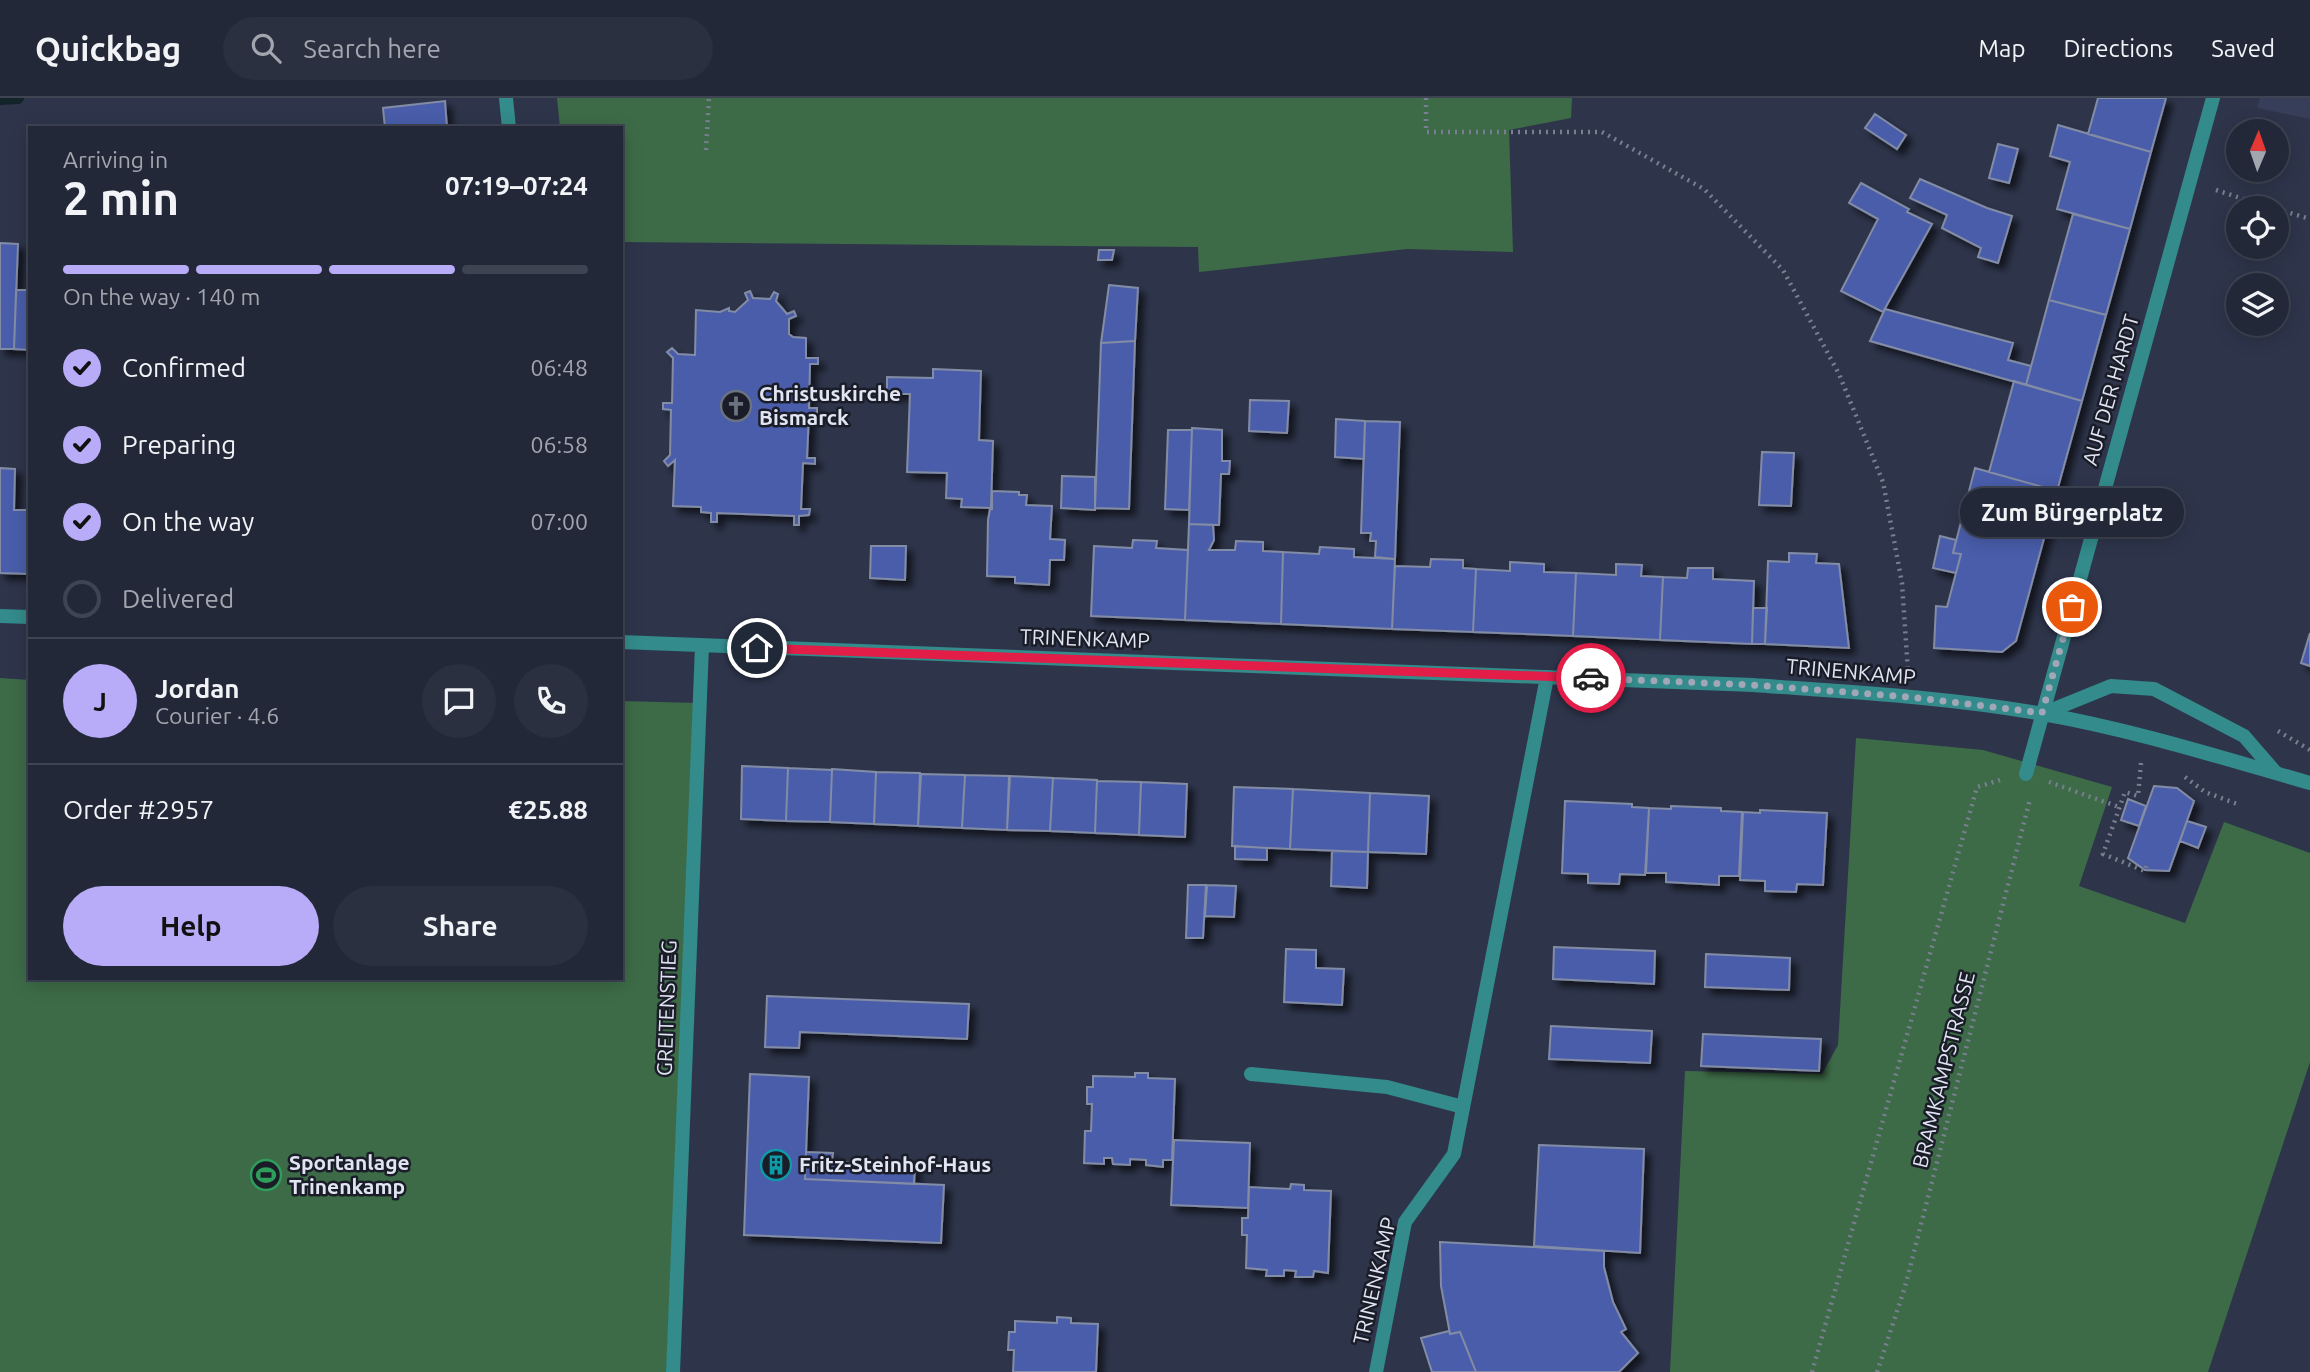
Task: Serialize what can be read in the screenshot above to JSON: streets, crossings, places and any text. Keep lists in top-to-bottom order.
{
  "streets": {
    "street": ["AUF DER HARDT", "TRINENKAMP", "GREITENSTIEG"],
    "path": ["BRAMKAMPSTRASSE"]
  },
  "crossings": [
    ["AUF DER HARDT", "TRINENKAMP"],
    ["AUF DER HARDT", "BRAMKAMPSTRASSE"],
    ["TRINENKAMP", "GREITENSTIEG"]
  ],
  "places": {
    "church": ["Christuskirche Bismarck"],
    "other": ["Zum Bürgerplatz"],
    "building": ["Fritz-Steinhof-Haus"],
    "sports": ["Sportanlage Trinenkamp"]
  },
  "north": "top",
  "page": {
    "header": "Quickbag",
    "search": "Search here",
    "nav": ["Map", "Directions", "Saved"],
    "heading": ["2 min", "Arriving in", "07:19–07:24"],
    "panel": [
      "Jordan",
      "Courier · 4.6",
      "Order #2957",
      "€25.88"
    ],
    "bar": "On the way · 140 m",
    "list": [
      ["Confirmed", "06:48"],
      ["Preparing", "06:58"],
      ["On the way", "07:00"],
      "Delivered"
    ],
    "bubble": "Zum Bürgerplatz",
    "round": "J",
    "buttons": ["Help", "Share"]
  }
}
